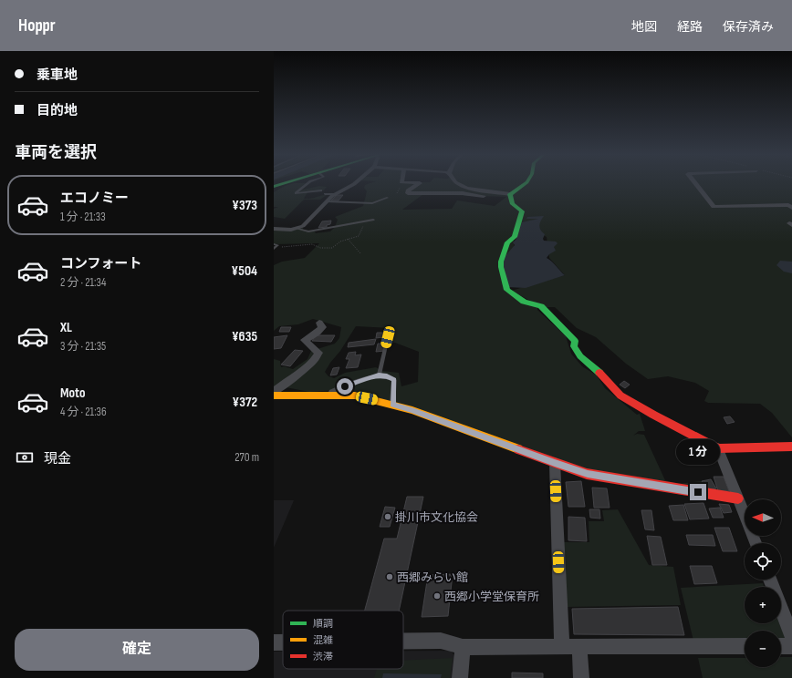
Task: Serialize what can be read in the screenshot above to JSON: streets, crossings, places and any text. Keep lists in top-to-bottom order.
{
  "places": ["掛川市文化協会", "西郷みらい館", "西郷小学堂保育所"],
  "legend": ["順調", "混雑", "渋滞"],
  "north": "left",
  "page": {
    "header": "Hoppr",
    "nav": ["地図", "経路", "保存済み"],
    "banner": ["乗車地", "目的地"],
    "heading": "車両を選択",
    "list": [
      {
        "name": "エコノミー",
        "note": "1 分 · 21:33",
        "value": "¥373"
      },
      {
        "name": "コンフォート",
        "note": "2 分 · 21:34",
        "value": "¥504"
      },
      {
        "name": "XL",
        "note": "3 分 · 21:35",
        "value": "¥635"
      },
      {
        "name": "Moto",
        "note": "4 分 · 21:36",
        "value": "¥372"
      }
    ],
    "pay": ["現金", "270 m"],
    "bubble": "1 分",
    "map_buttons": ["+", "−"],
    "buttons": "確定"
  }
}
